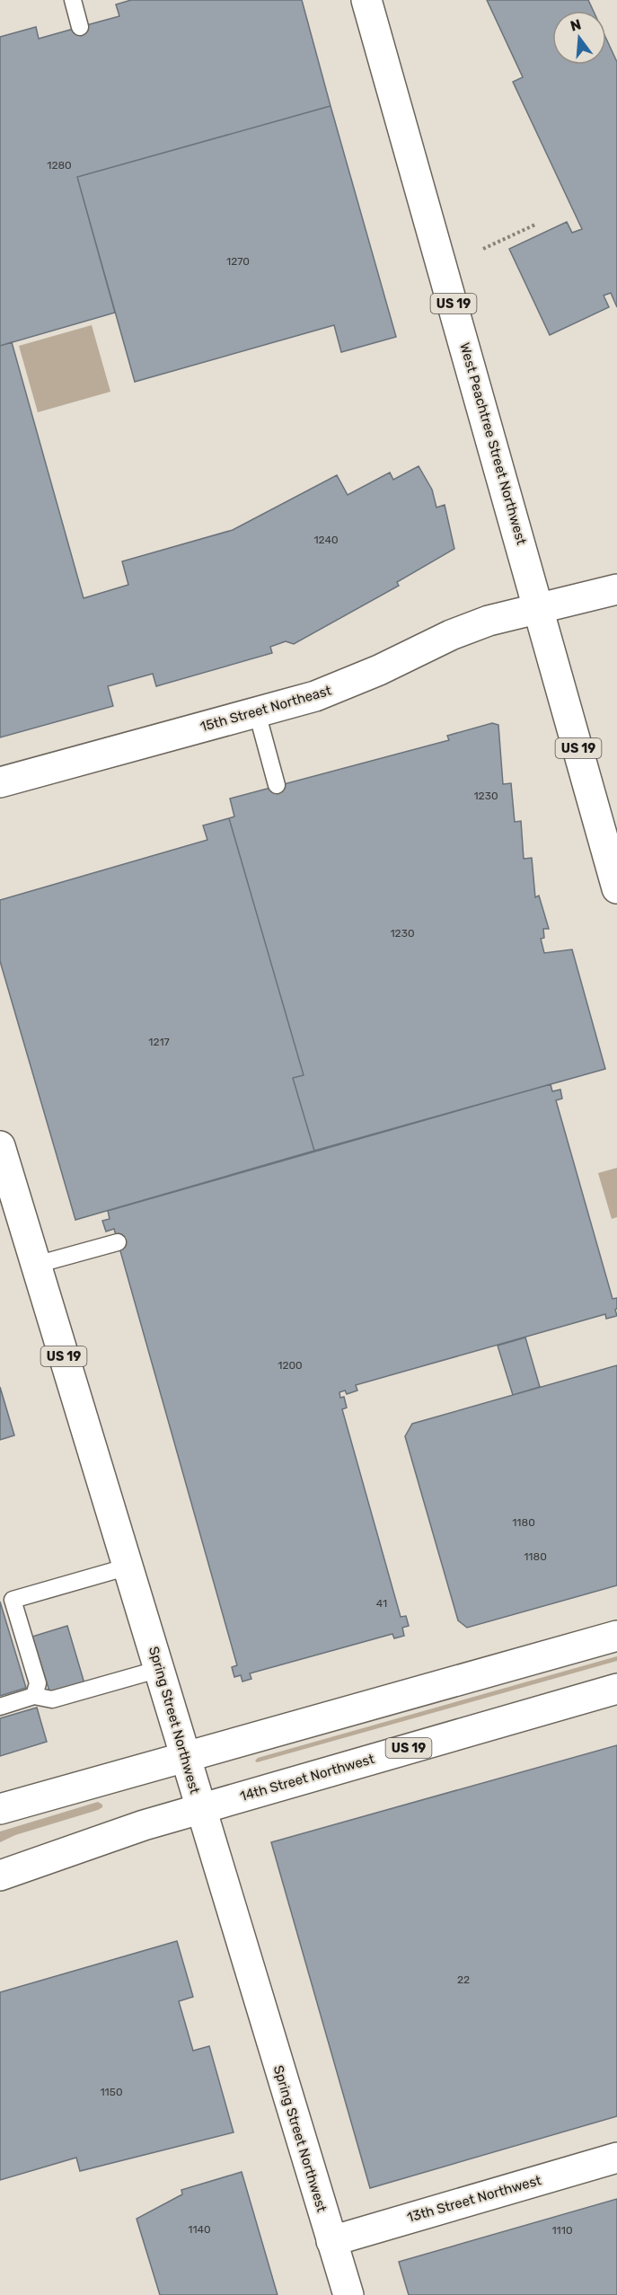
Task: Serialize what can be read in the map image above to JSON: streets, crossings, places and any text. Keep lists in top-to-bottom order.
{
  "streets": {
    "main road": [
      "US 19",
      "West Peachtree Street Northwest",
      "15th Street Northeast",
      "Spring Street Northwest",
      "14th Street Northwest",
      "13th Street Northwest"
    ]
  },
  "crossings": [
    ["West Peachtree Street Northwest", "15th Street Northeast"],
    ["Spring Street Northwest", "14th Street Northwest"],
    ["Spring Street Northwest", "13th Street Northwest"]
  ],
  "house_numbers": [
    "1280",
    "1270",
    "1240",
    "1230",
    "1230",
    "1217",
    "1200",
    "1180",
    "1180",
    "41",
    "22",
    "1150",
    "1140",
    "1110"
  ],
  "north": "top"
}
